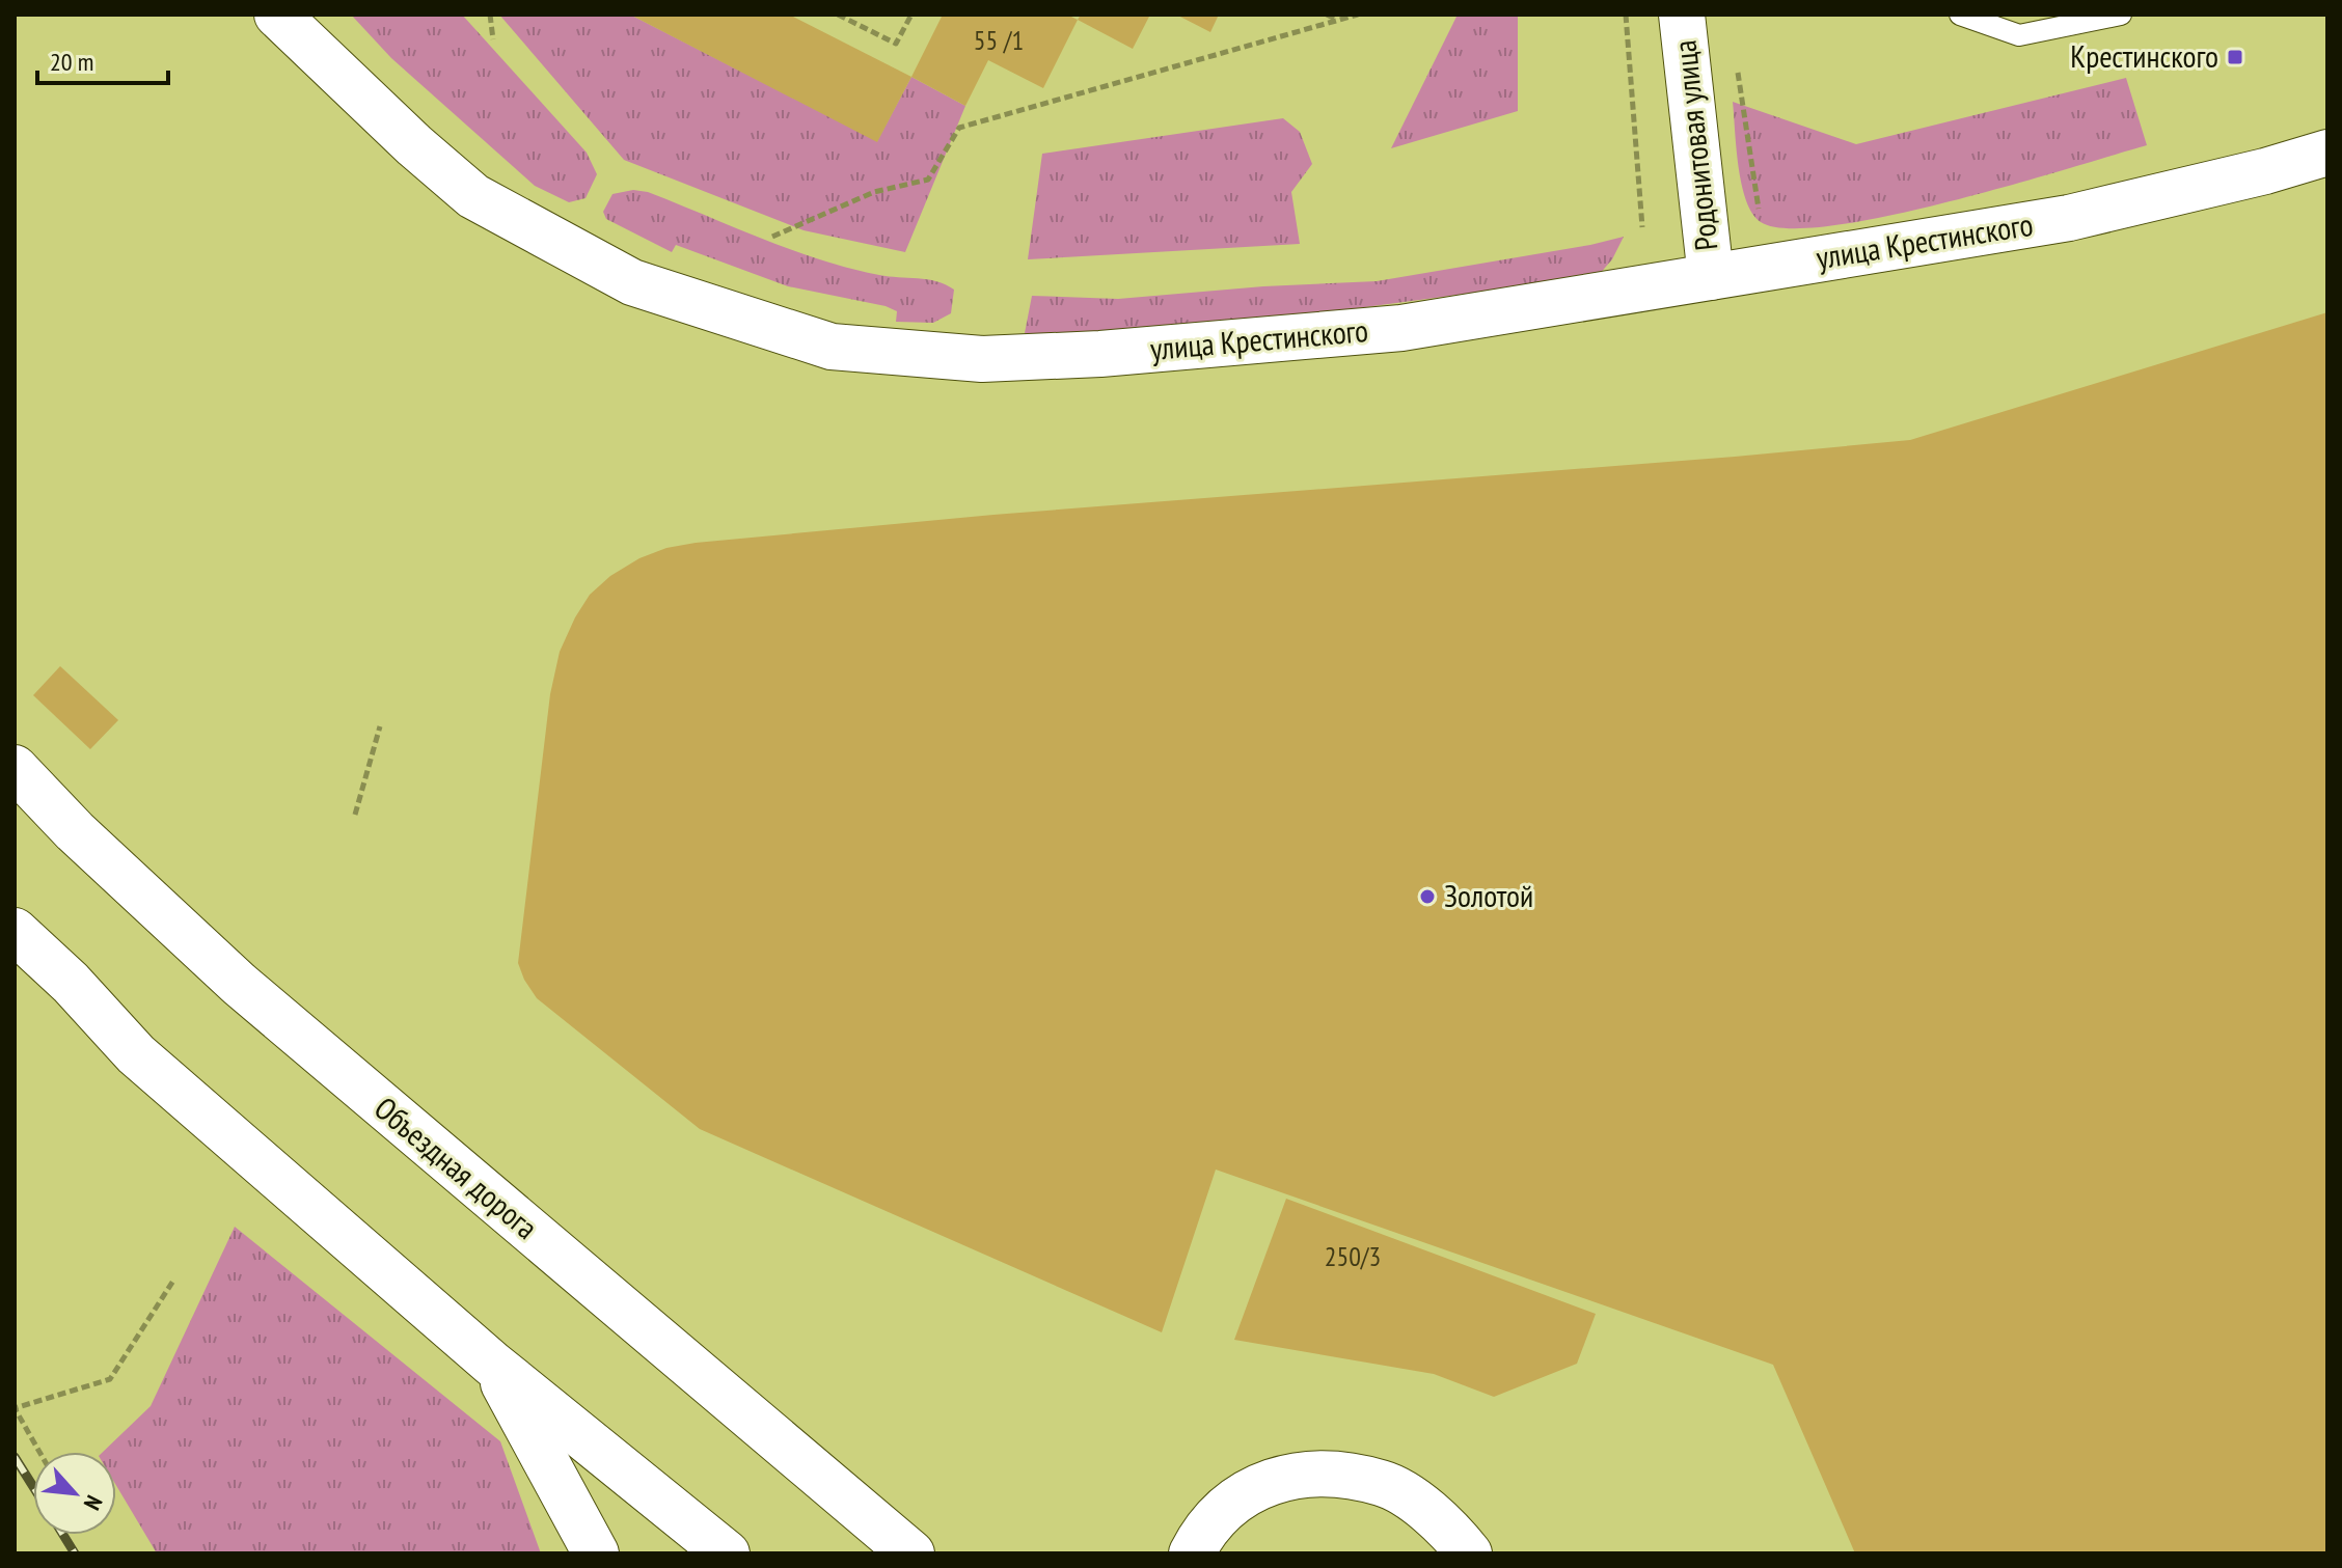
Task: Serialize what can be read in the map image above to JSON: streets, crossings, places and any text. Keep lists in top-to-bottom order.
{
  "streets": {
    "main road": ["Родонитовая улица", "улица Крестинского", "Объездная дорога"]
  },
  "crossings": [
    ["Родонитовая улица", "улица Крестинского"]
  ],
  "places": {
    "transit": ["Крестинского"],
    "other": ["Золотой"]
  },
  "house_numbers": ["55 /1", "250/3"],
  "scale_bar": "20 m",
  "north": "bottom right"
}
